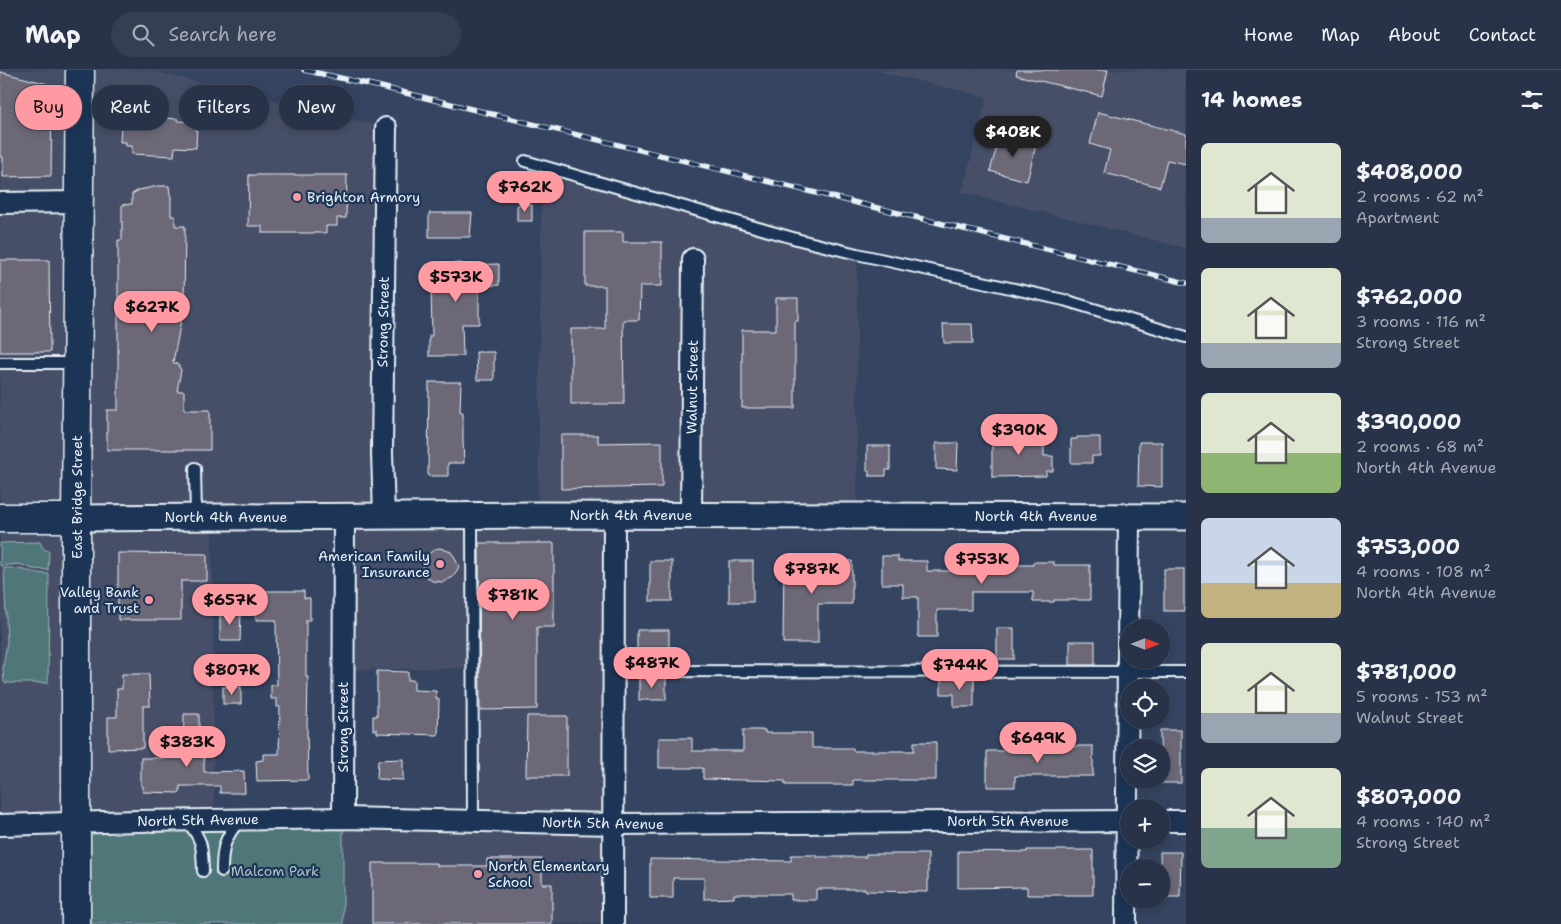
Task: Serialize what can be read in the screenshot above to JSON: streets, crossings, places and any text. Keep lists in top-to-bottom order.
{
  "streets": {
    "main road": ["East Bridge Street"],
    "street": [
      "Strong Street",
      "Walnut Street",
      "North 4th Avenue",
      "North 5th Avenue"
    ]
  },
  "crossings": [
    ["Strong Street", "North 4th Avenue"],
    ["Strong Street", "North 5th Avenue"],
    ["Walnut Street", "North 4th Avenue"],
    ["East Bridge Street", "North 4th Avenue"],
    ["East Bridge Street", "North 5th Avenue"]
  ],
  "parks": ["Malcom Park"],
  "places": [
    "Brighton Armory",
    "American Family Insurance",
    "Valley Bank and Trust",
    "North Elementary School"
  ],
  "north": "right",
  "page": {
    "header": "Map",
    "search": "Search here",
    "nav": [
      "Home",
      "Map",
      "About",
      "Contact"
    ],
    "heading": "14 homes",
    "chip": [
      "Buy",
      "Rent",
      "Filters",
      "New"
    ],
    "price": [
      "$408K",
      "$762K",
      "$573K",
      "$627K",
      "$390K",
      "$753K",
      "$787K",
      "$781K",
      "$657K",
      "$487K",
      "$744K",
      "$807K",
      "$649K",
      "$383K"
    ],
    "list": [
      {
        "name": "$408,000",
        "note": "2 rooms · 62 m² · Apartment"
      },
      {
        "name": "$762,000",
        "note": "3 rooms · 116 m² · Strong Street"
      },
      {
        "name": "$390,000",
        "note": "2 rooms · 68 m² · North 4th Avenue"
      },
      {
        "name": "$753,000",
        "note": "4 rooms · 108 m² · North 4th Avenue"
      },
      {
        "name": "$781,000",
        "note": "5 rooms · 153 m² · Walnut Street"
      },
      {
        "name": "$807,000",
        "note": "4 rooms · 140 m² · Strong Street"
      }
    ],
    "map_buttons": ["+", "−"]
  }
}
